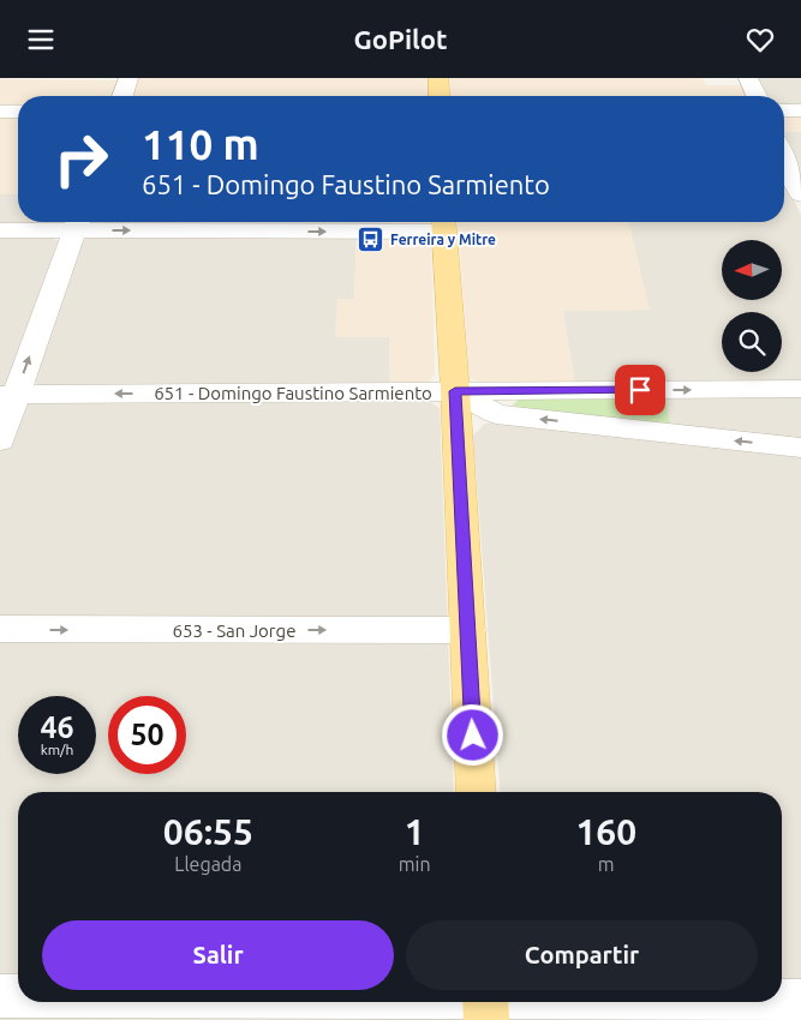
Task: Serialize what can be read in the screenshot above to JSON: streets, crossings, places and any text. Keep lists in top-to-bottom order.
{
  "streets": {
    "street": ["651 - Domingo Faustino Sarmiento", "653 - San Jorge"]
  },
  "one_way": ["653 - San Jorge"],
  "places": {
    "bus stop": ["Ferreira y Mitre"]
  },
  "north": "left",
  "page": {
    "header": "GoPilot",
    "turn": ["110 m", "651 - Domingo Faustino Sarmiento"],
    "speed": "46 km/h",
    "limit": "50",
    "eta": [
      "06:55",
      "Llegada",
      "1",
      "min",
      "160",
      "m"
    ],
    "buttons": ["Salir", "Compartir"]
  }
}
